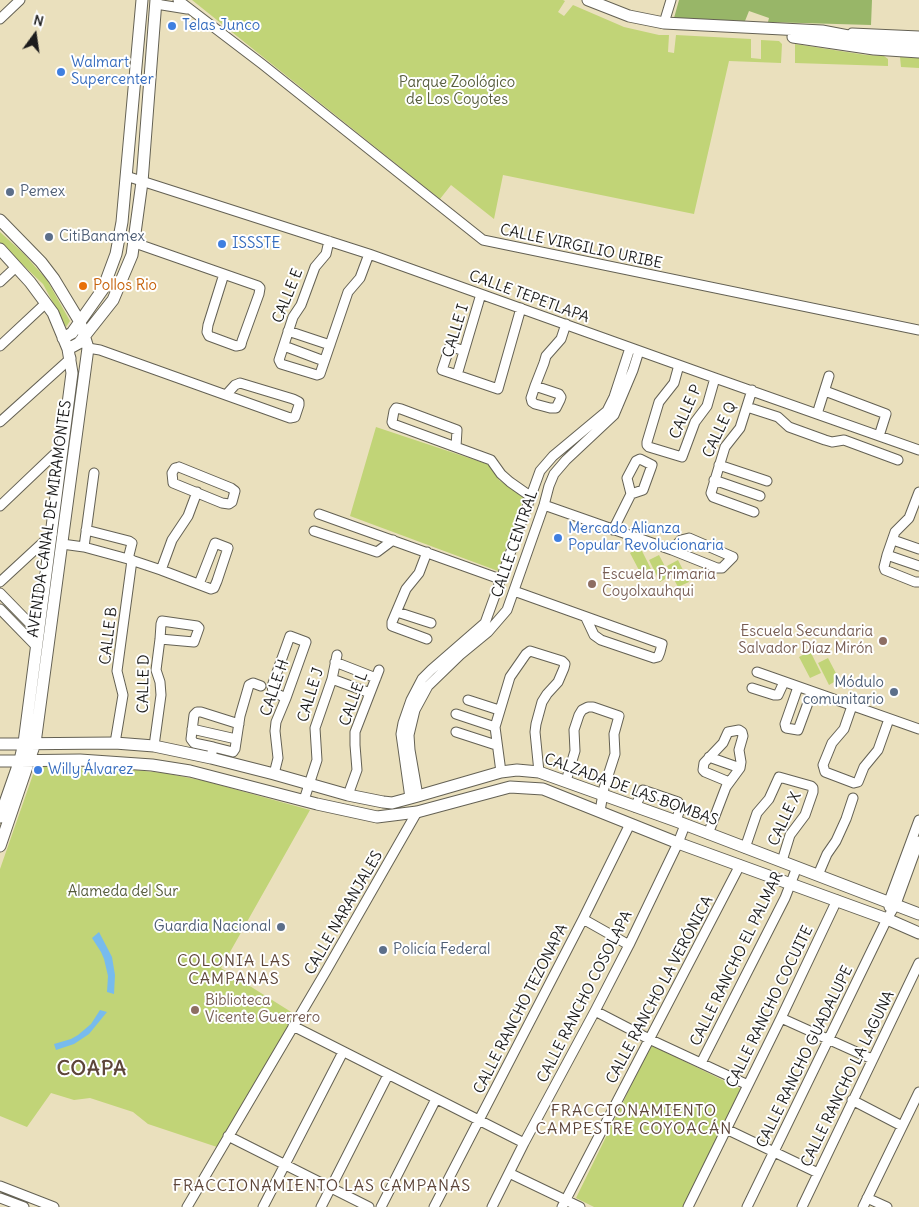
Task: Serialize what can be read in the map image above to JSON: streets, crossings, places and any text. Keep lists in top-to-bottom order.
{
  "streets": {
    "main road": ["AVENIDA CANAL DE MIRAMONTES", "CALZADA DE LAS BOMBAS"],
    "street": [
      "CALLE VIRGILIO URIBE",
      "CALLE E",
      "CALLE TEPETLAPA",
      "CALLE I",
      "CALLE P",
      "CALLE Q",
      "CALLE CENTRAL",
      "CALLE B",
      "CALLE D",
      "CALLE H",
      "CALLE J",
      "CALLE L",
      "CALLE X",
      "CALLE NARANJALES",
      "CALLE RANCHO EL PALMAR",
      "CALLE RANCHO LA VERÓNICA",
      "CALLE RANCHO COSOLAPA",
      "CALLE RANCHO COCUITE",
      "CALLE RANCHO TEZONAPA",
      "CALLE RANCHO GUADALUPE",
      "CALLE RANCHO LA LAGUNA"
    ]
  },
  "crossings": [
    ["CALLE E", "CALLE TEPETLAPA"],
    ["CALLE TEPETLAPA", "CALLE I"],
    ["CALLE TEPETLAPA", "CALLE P"],
    ["CALLE TEPETLAPA", "CALLE Q"],
    ["CALLE TEPETLAPA", "CALLE CENTRAL"],
    ["AVENIDA CANAL DE MIRAMONTES", "CALZADA DE LAS BOMBAS"],
    ["CALLE CENTRAL", "CALZADA DE LAS BOMBAS"],
    ["CALLE B", "CALZADA DE LAS BOMBAS"],
    ["CALLE D", "CALZADA DE LAS BOMBAS"],
    ["CALLE H", "CALZADA DE LAS BOMBAS"],
    ["CALLE J", "CALLE L"],
    ["CALLE J", "CALZADA DE LAS BOMBAS"],
    ["CALLE L", "CALZADA DE LAS BOMBAS"],
    ["CALZADA DE LAS BOMBAS", "CALLE X"],
    ["CALZADA DE LAS BOMBAS", "CALLE NARANJALES"],
    ["CALZADA DE LAS BOMBAS", "CALLE RANCHO EL PALMAR"],
    ["CALZADA DE LAS BOMBAS", "CALLE RANCHO LA VERÓNICA"],
    ["CALZADA DE LAS BOMBAS", "CALLE RANCHO COSOLAPA"],
    ["CALZADA DE LAS BOMBAS", "CALLE RANCHO COCUITE"],
    ["CALZADA DE LAS BOMBAS", "CALLE RANCHO TEZONAPA"],
    ["CALZADA DE LAS BOMBAS", "CALLE RANCHO GUADALUPE"]
  ],
  "districts": [
    "COLONIA LAS CAMPANAS",
    "COAPA",
    "FRACCIONAMIENTO CAMPESTRE COYOACÁN",
    "FRACCIONAMIENTO LAS CAMPANAS"
  ],
  "parks": ["Parque Zoológico de Los Coyotes", "Alameda del Sur"],
  "places": [
    "Telas Junco",
    "Walmart Supercenter",
    "Pemex",
    "CitiBanamex",
    "ISSSTE",
    "Pollos Rio",
    "Mercado Alianza Popular Revolucionaria",
    "Escuela Primaria Coyolxauhqui",
    "Escuela Secundaria Salvador Díaz Mirón",
    "Módulo comunitario",
    "Willy Álvarez",
    "Guardia Nacional",
    "Policía Federal",
    "Biblioteca Vicente Guerrero"
  ],
  "north": "top"
}
